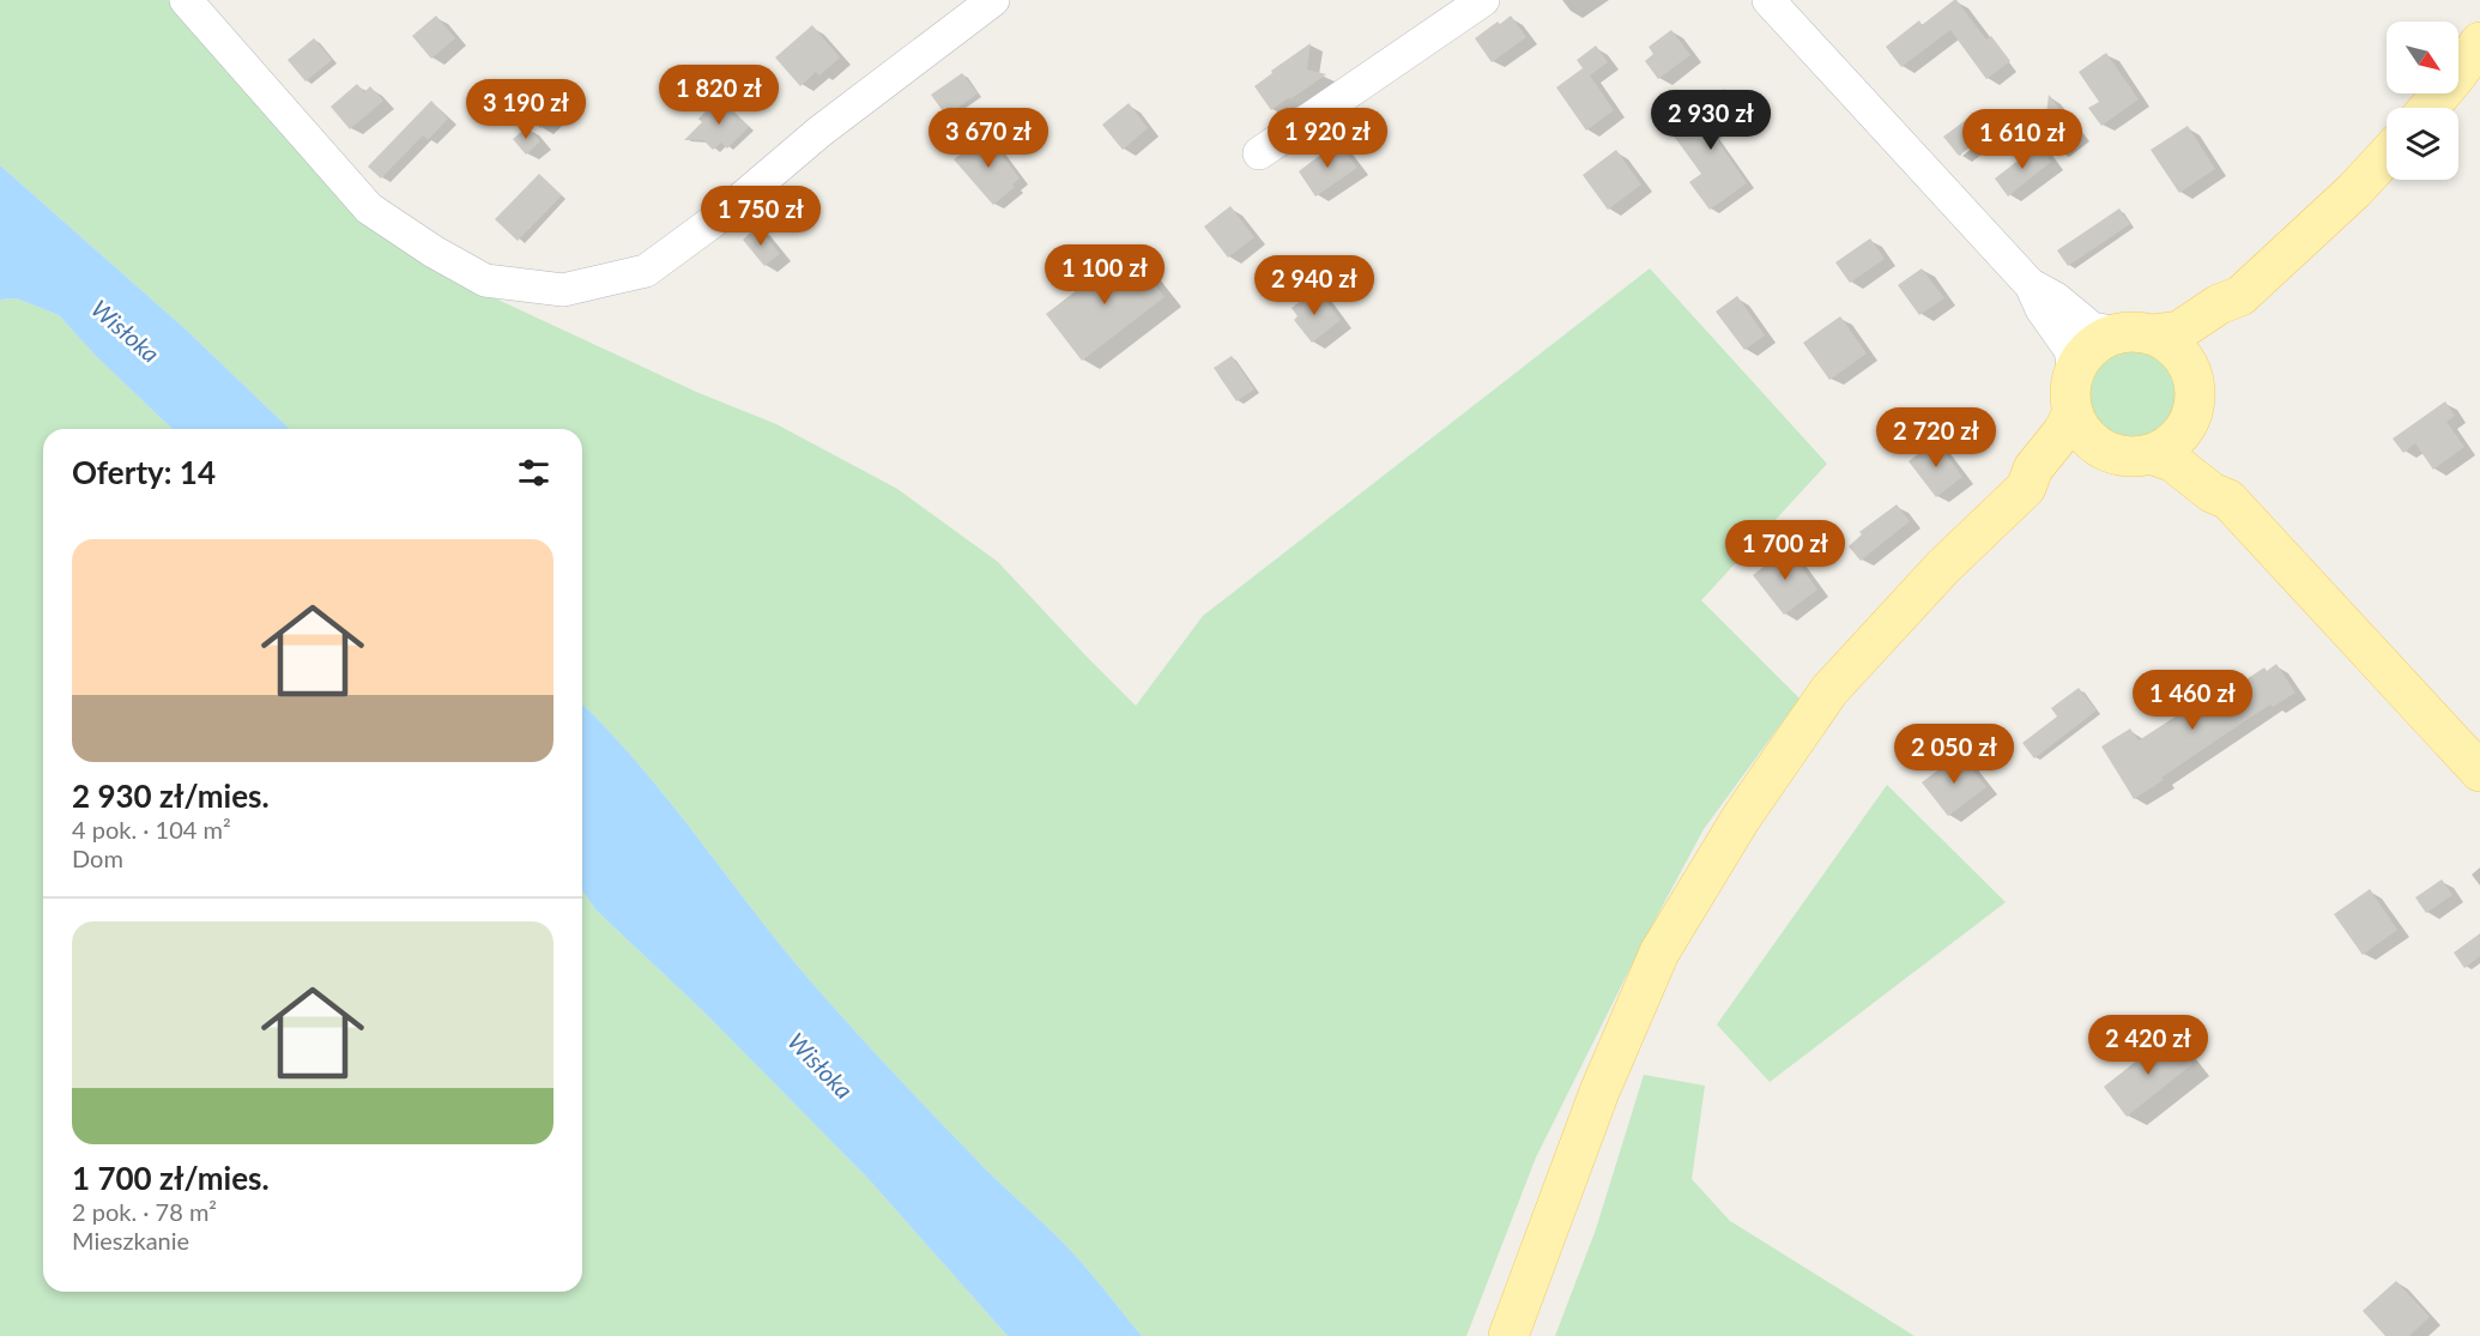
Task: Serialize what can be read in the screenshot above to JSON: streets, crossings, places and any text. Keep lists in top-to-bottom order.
{
  "water": ["Wisłoka"],
  "north": "bottom right",
  "page": {
    "price": [
      "1 820 zł",
      "3 190 zł",
      "2 930 zł",
      "3 670 zł",
      "1 920 zł",
      "1 610 zł",
      "1 750 zł",
      "1 100 zł",
      "2 940 zł",
      "2 720 zł",
      "1 700 zł",
      "1 460 zł",
      "2 050 zł",
      "2 420 zł"
    ],
    "heading": "Oferty: 14",
    "list": [
      {
        "name": "2 930 zł/mies.",
        "note": "4 pok. · 104 m² · Dom"
      },
      {
        "name": "1 700 zł/mies.",
        "note": "2 pok. · 78 m² · Mieszkanie"
      }
    ]
  }
}
